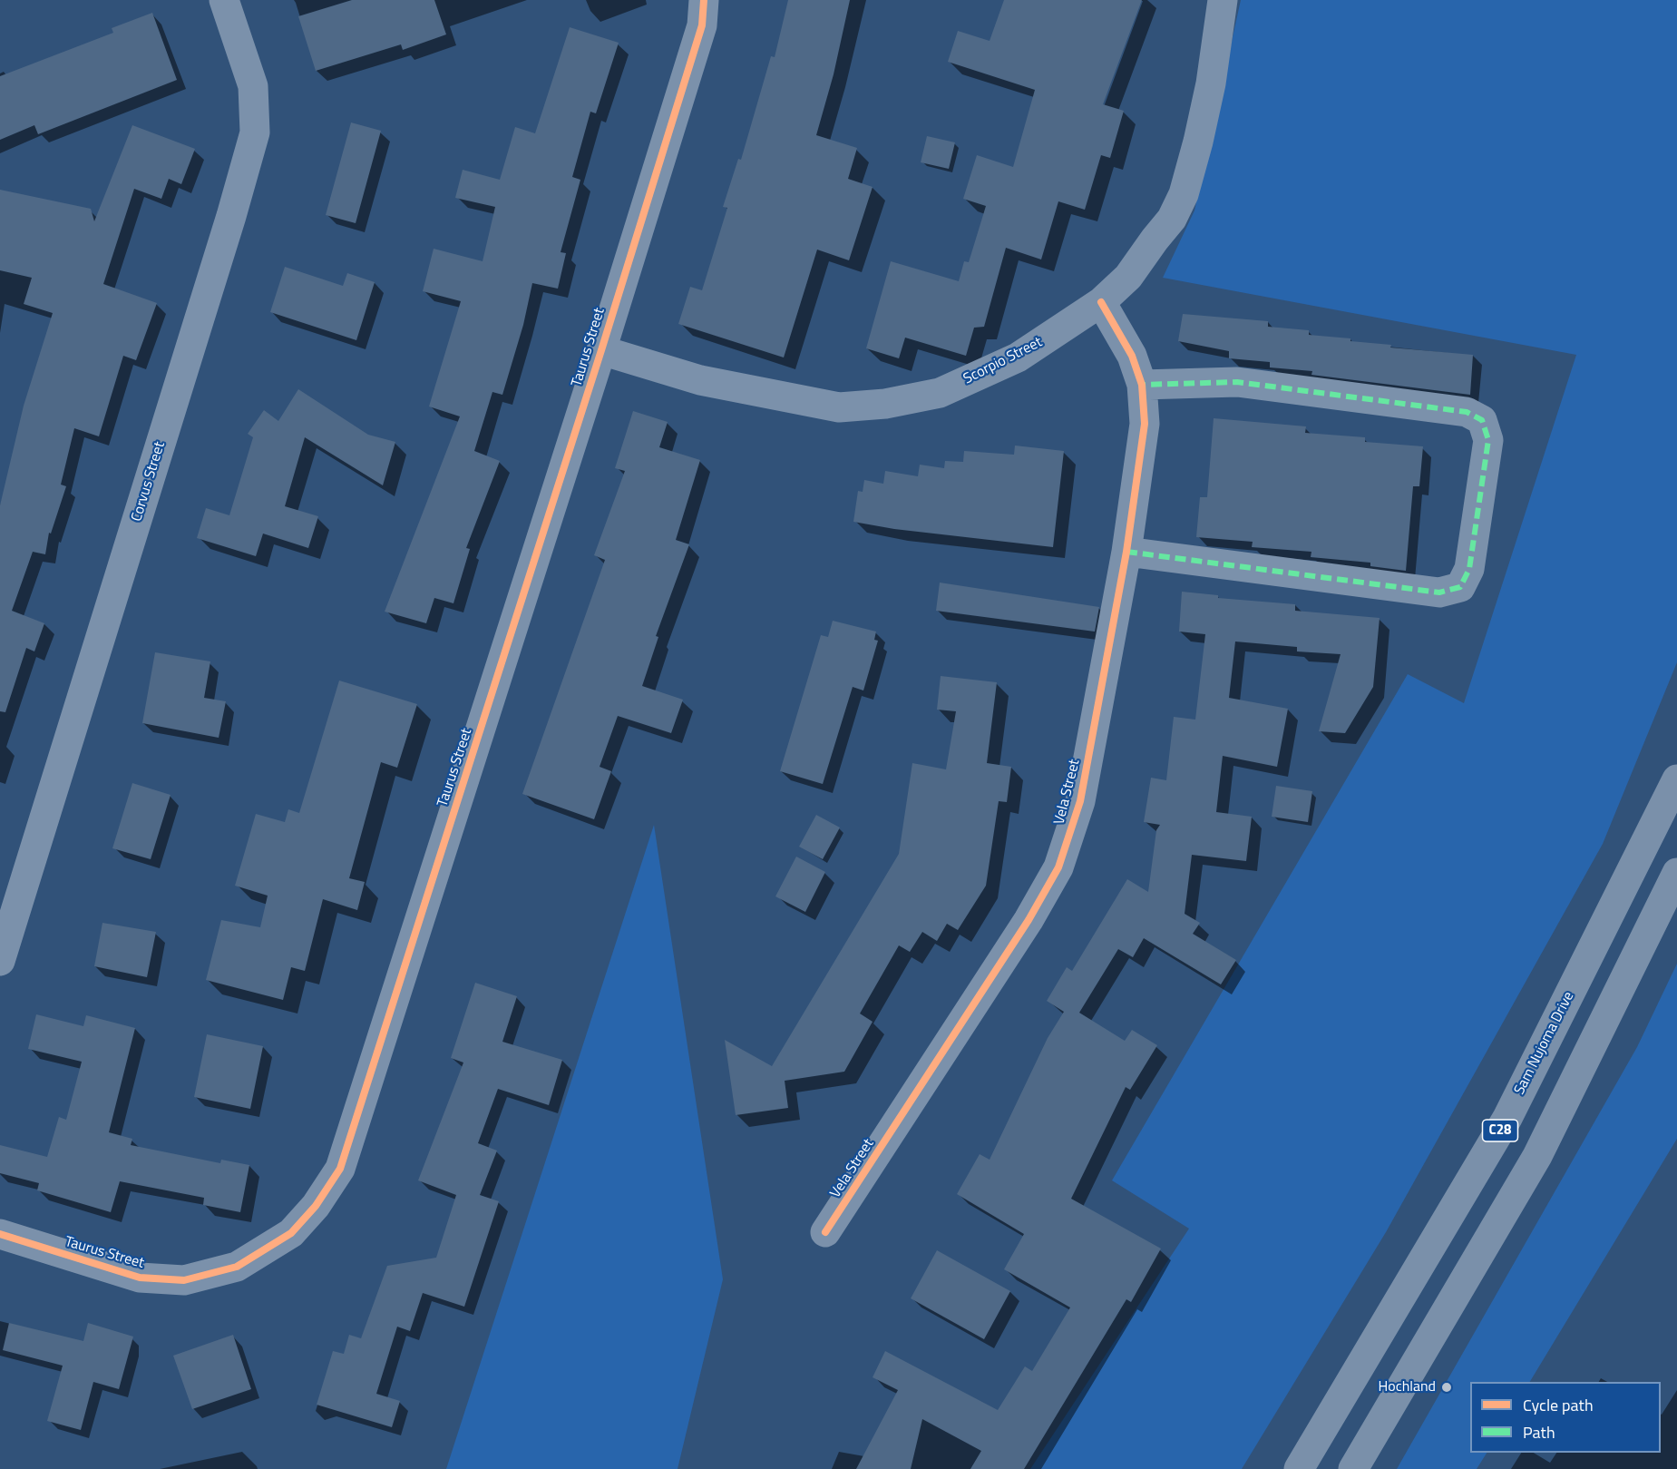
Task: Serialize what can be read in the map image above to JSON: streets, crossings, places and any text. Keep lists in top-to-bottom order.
{
  "streets": {
    "highway": ["Sam Nujoma Drive", "C28"],
    "street": [
      "Taurus Street",
      "Scorpio Street",
      "Corvus Street",
      "Vela Street"
    ]
  },
  "crossings": [
    ["Taurus Street", "Scorpio Street"],
    ["Scorpio Street", "Vela Street"]
  ],
  "places": ["Hochland"],
  "legend": ["Cycle path", "Path"]
}
